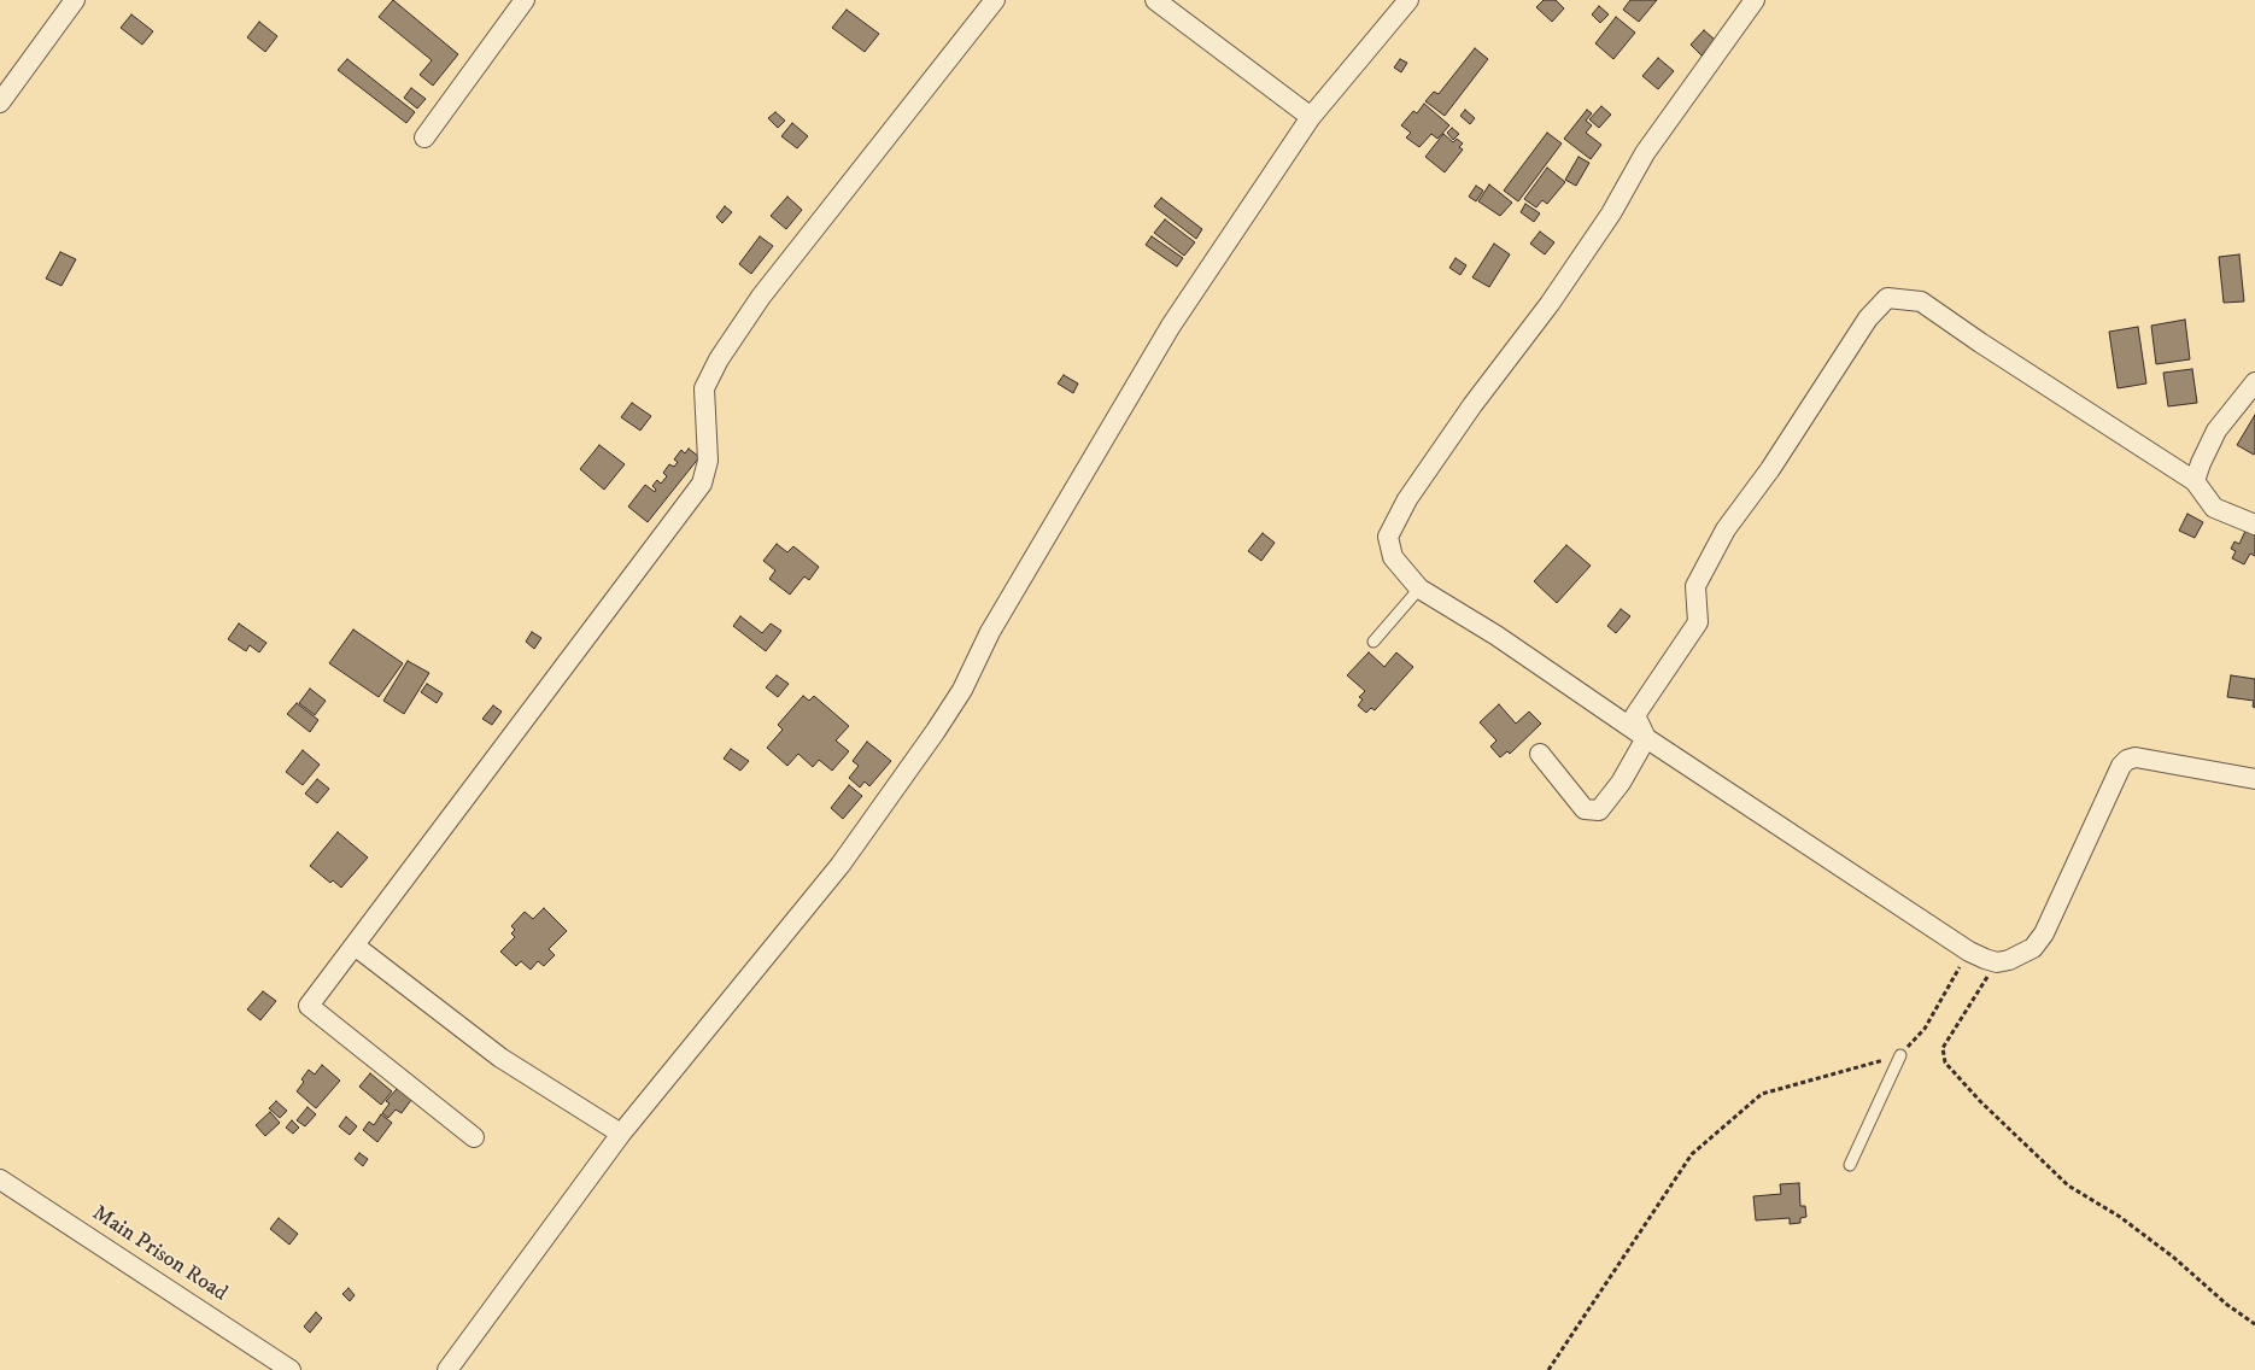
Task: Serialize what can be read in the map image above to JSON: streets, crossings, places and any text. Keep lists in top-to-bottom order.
{
  "streets": {
    "street": ["Main Prison Road"]
  }
}
